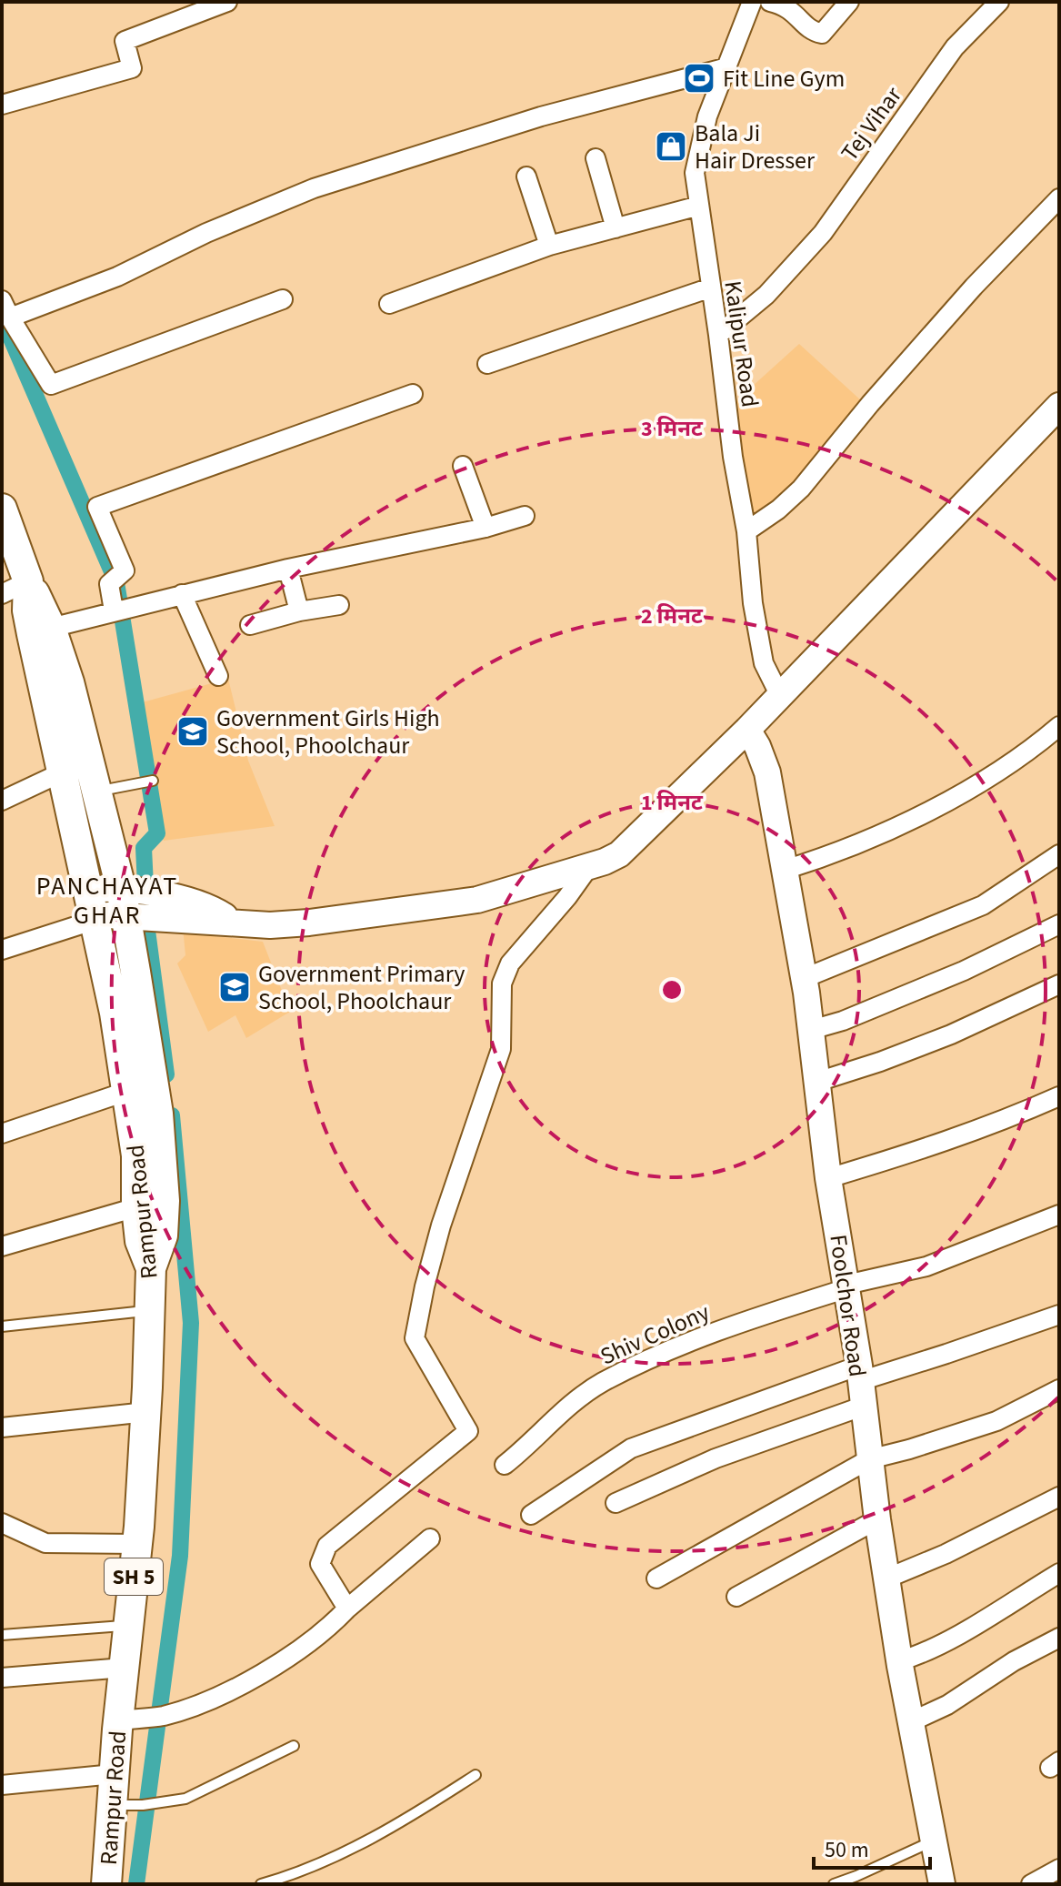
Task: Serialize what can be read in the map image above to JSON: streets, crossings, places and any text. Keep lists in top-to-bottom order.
{
  "streets": {
    "main road": ["Rampur Road", "Foolchor Road", "SH 5"],
    "street": ["Tej Vihar", "Kalipur Road", "Shiv Colony"]
  },
  "crossings": [
    ["Tej Vihar", "Kalipur Road"],
    ["Foolchor Road", "Shiv Colony"]
  ],
  "districts": ["PANCHAYAT GHAR"],
  "places": {
    "sports": ["Fit Line Gym"],
    "shop": ["Bala Ji Hair Dresser"],
    "school or university": ["Government Girls High School, Phoolchaur", "Government Primary School, Phoolchaur"]
  },
  "scale_bar": "50 m",
  "rings": ["3 मिनट", "2 मिनट", "1 मिनट"]
}
